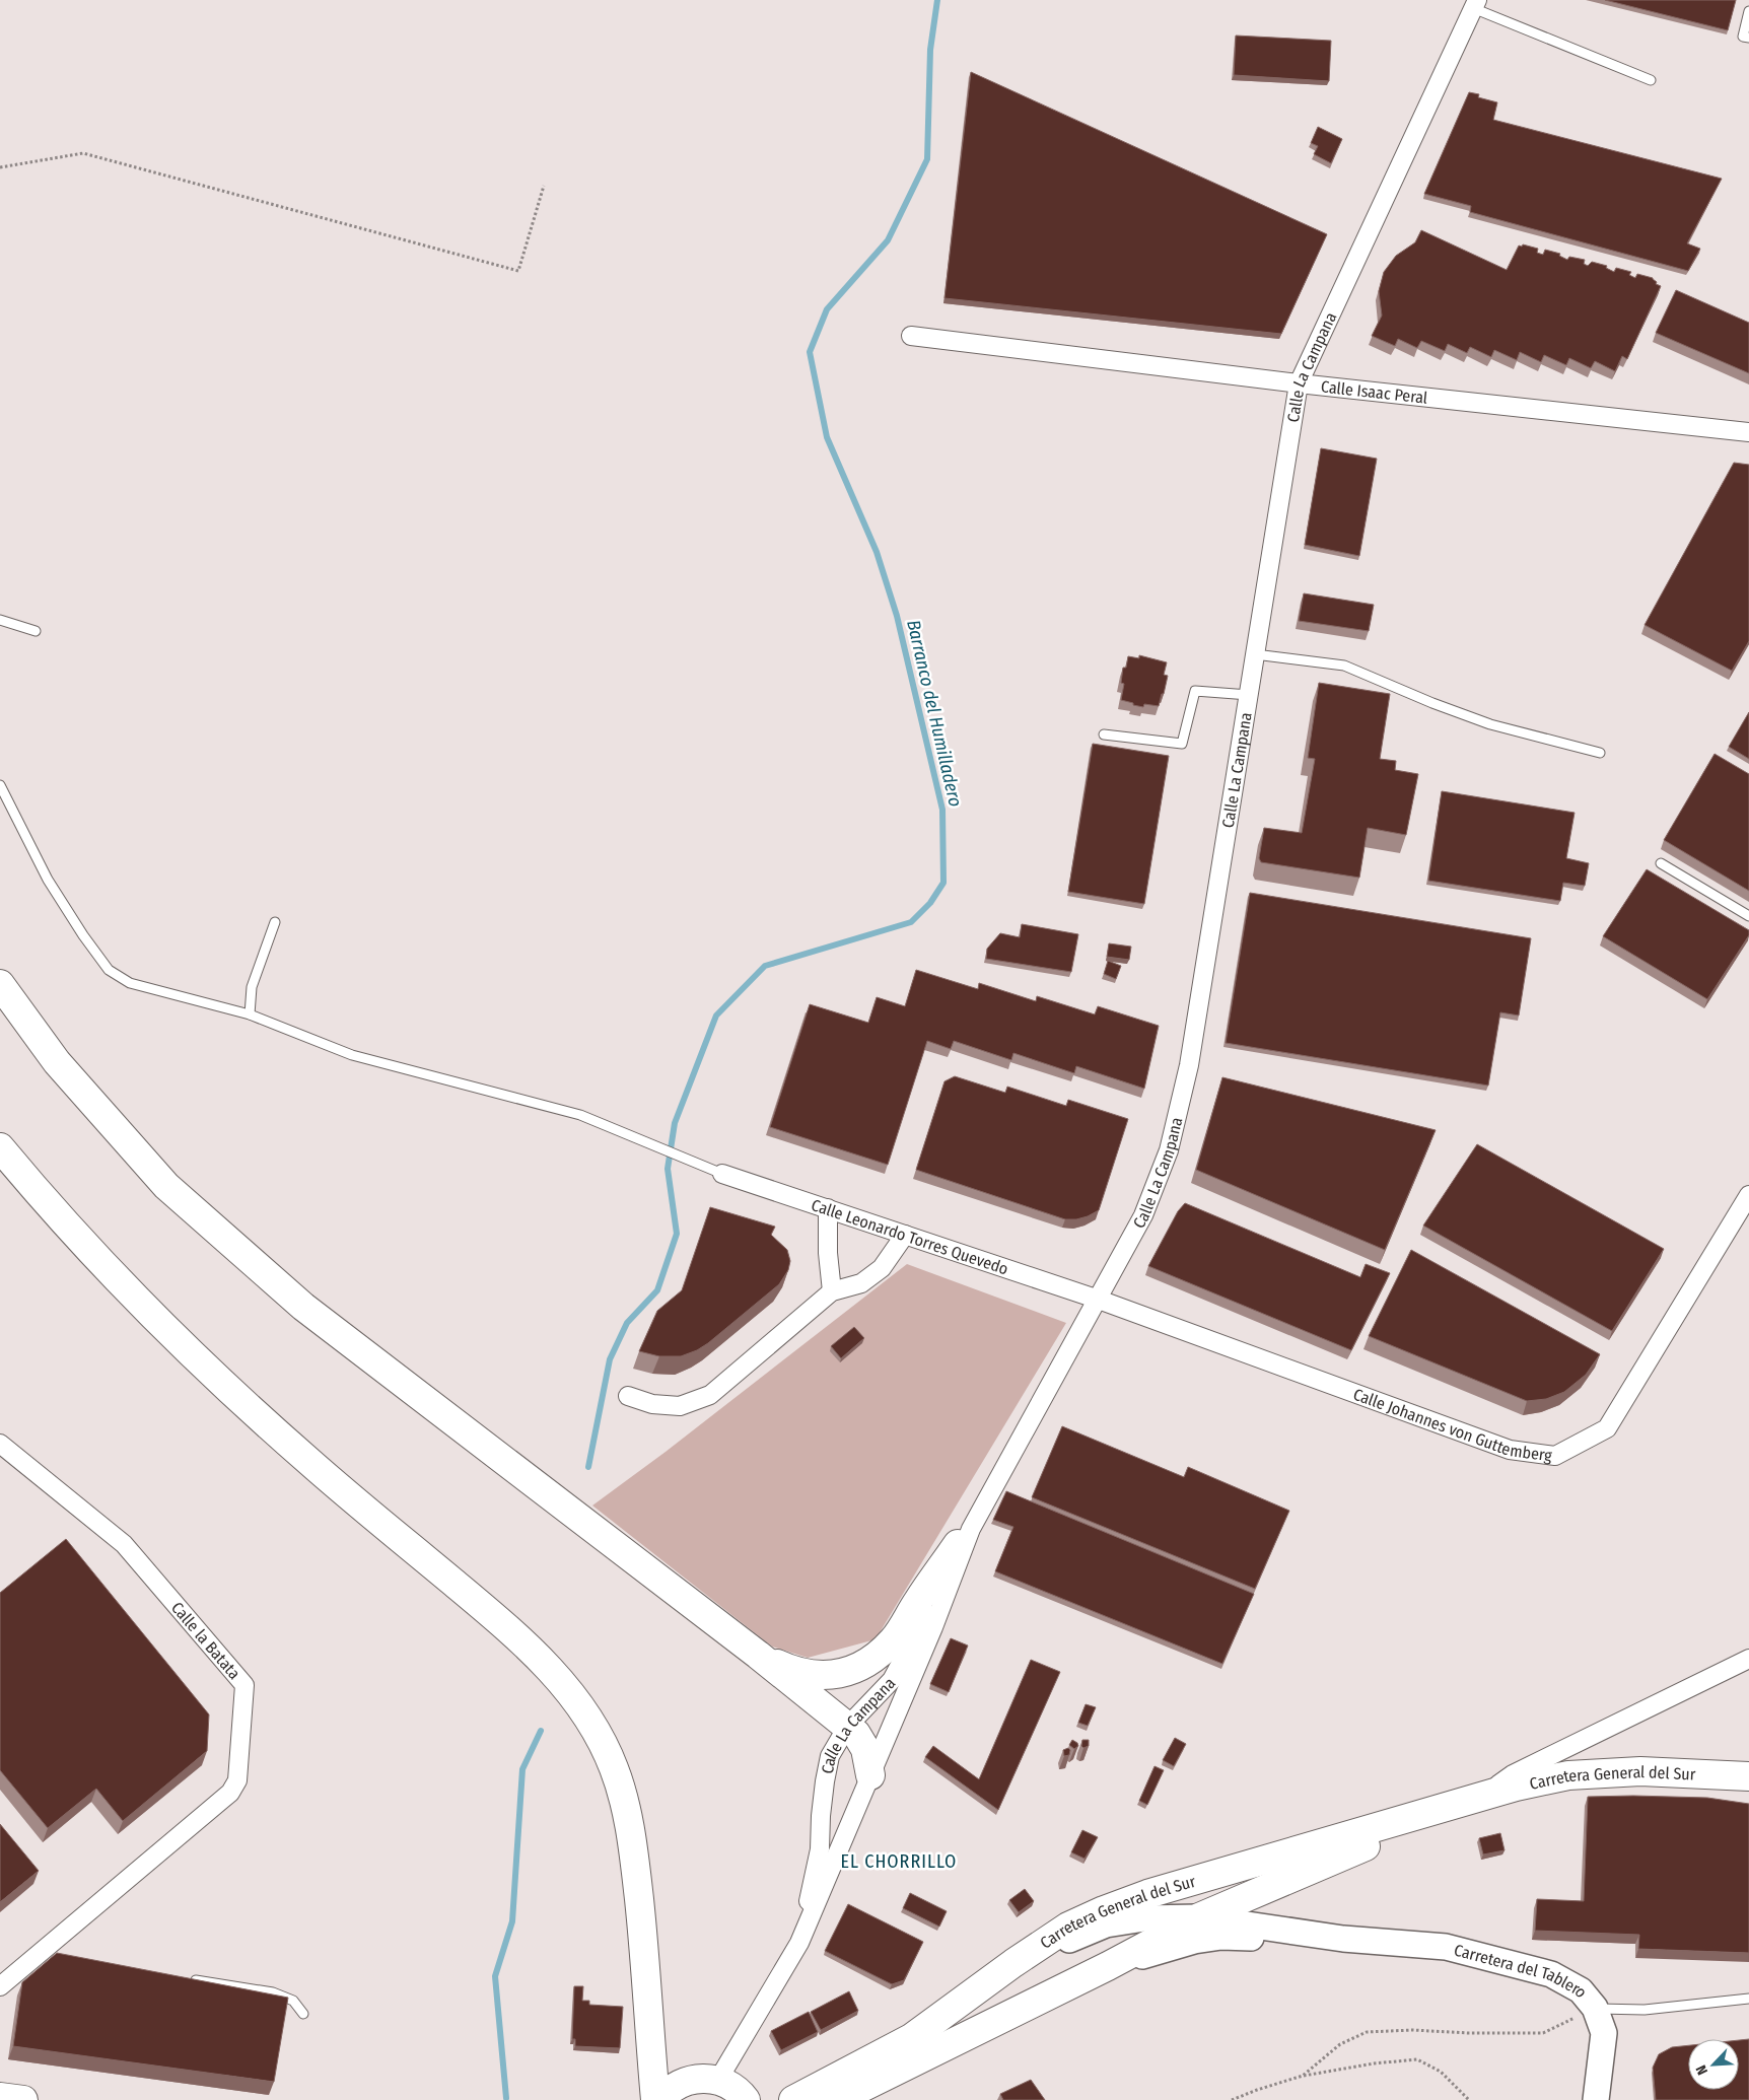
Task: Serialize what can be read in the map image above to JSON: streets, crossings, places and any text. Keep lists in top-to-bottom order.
{
  "streets": {
    "main road": ["Carretera General del Sur", "Carretera del Tablero"],
    "street": [
      "Calle La Campana",
      "Calle Isaac Peral",
      "Calle Leonardo Torres Quevedo",
      "Calle Johannes von Guttemberg",
      "Calle la Batata"
    ]
  },
  "crossings": [
    ["Calle La Campana", "Calle Isaac Peral"],
    ["Calle La Campana", "Calle Leonardo Torres Quevedo"],
    ["Calle La Campana", "Calle Johannes von Guttemberg"],
    ["Calle Leonardo Torres Quevedo", "Calle Johannes von Guttemberg"],
    ["Carretera General del Sur", "Carretera del Tablero"]
  ],
  "districts": ["EL CHORRILLO"],
  "water": ["Barranco del Humilladero"],
  "north": "bottom left"
}
